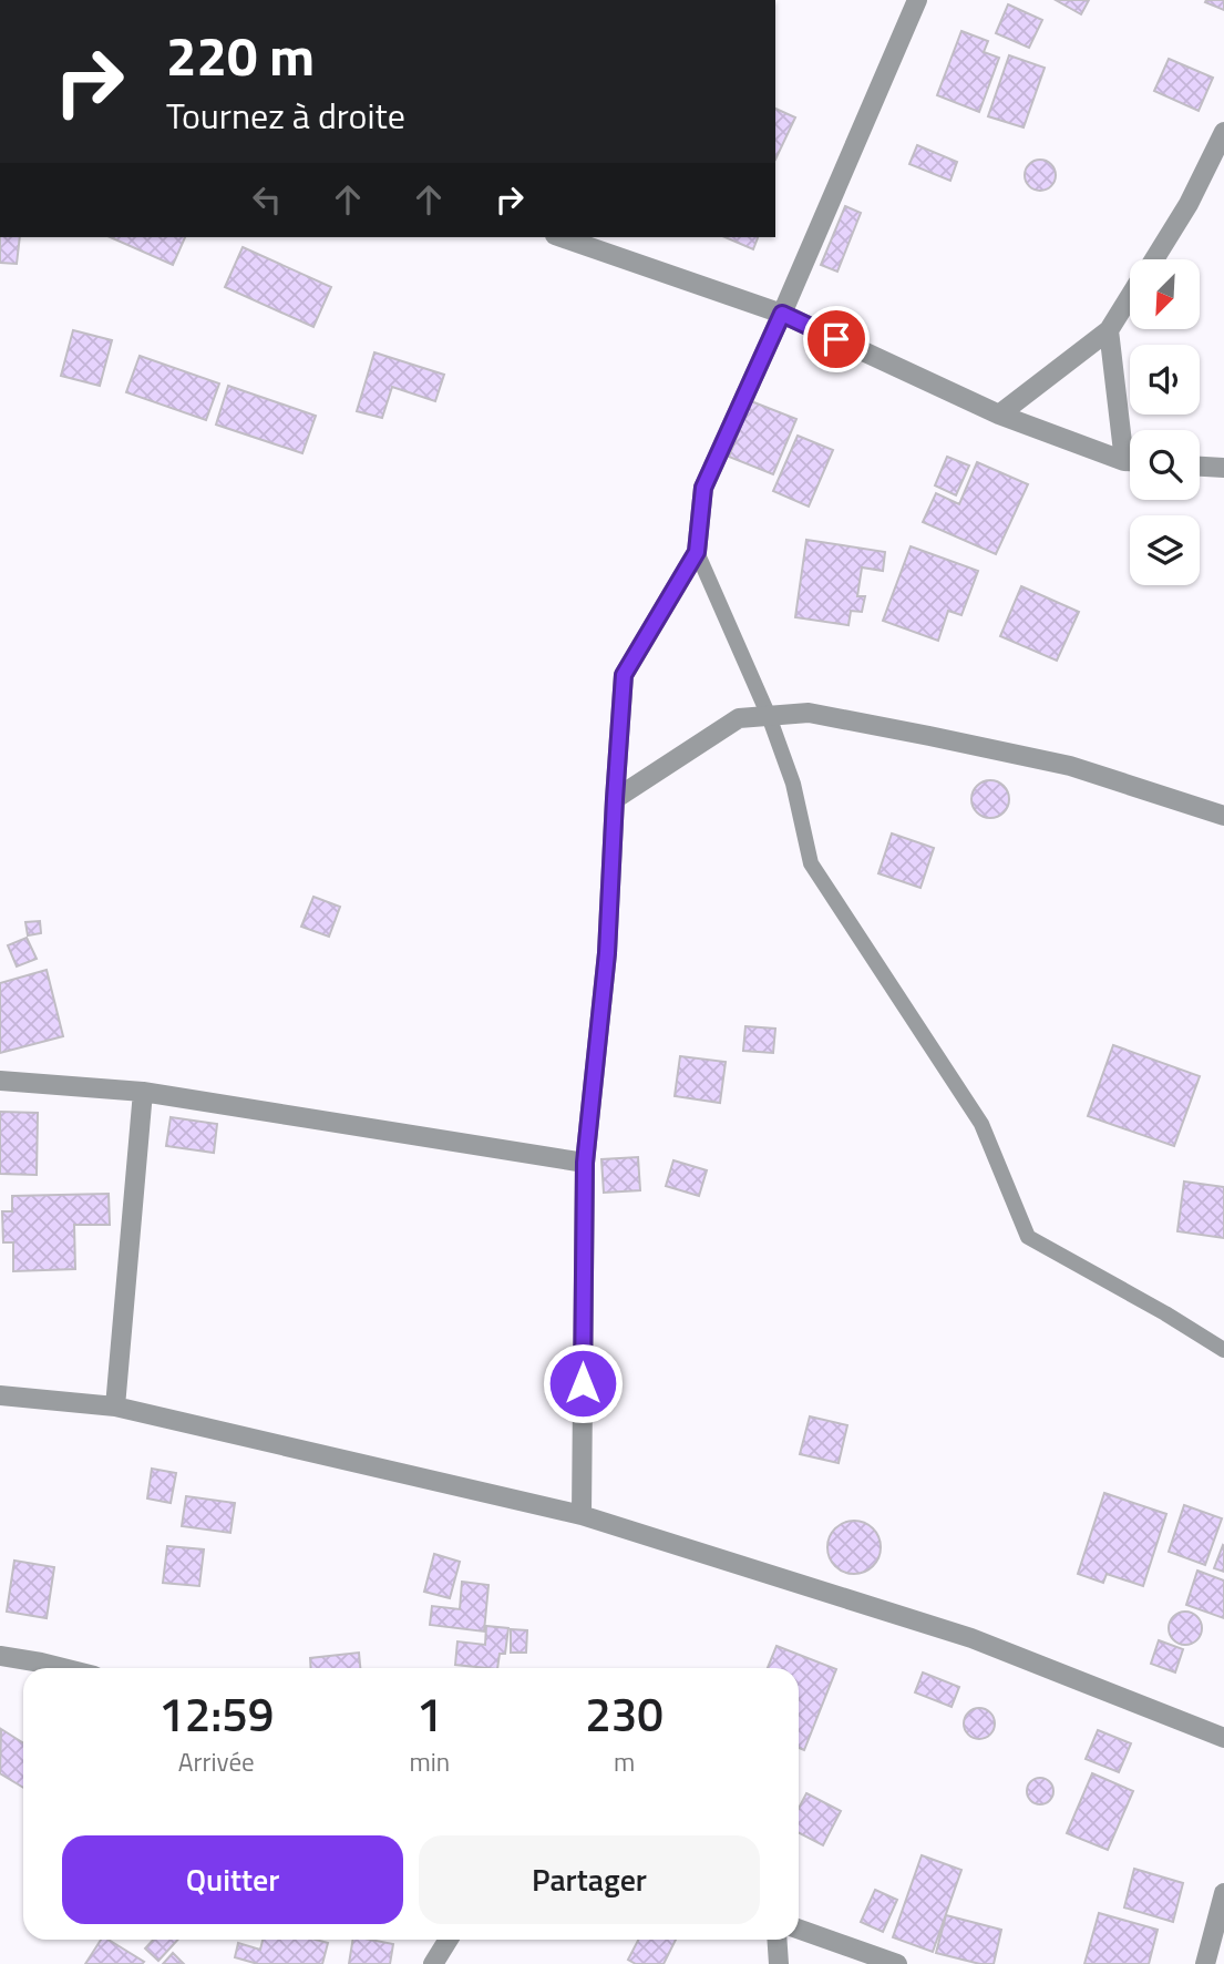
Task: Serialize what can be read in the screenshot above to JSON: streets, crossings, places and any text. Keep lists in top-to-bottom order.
{
  "north": "bottom left",
  "page": {
    "turn": ["220 m", "Tournez à droite"],
    "eta": [
      "12:59",
      "Arrivée",
      "1",
      "min",
      "230",
      "m"
    ],
    "buttons": ["Quitter", "Partager"]
  }
}
